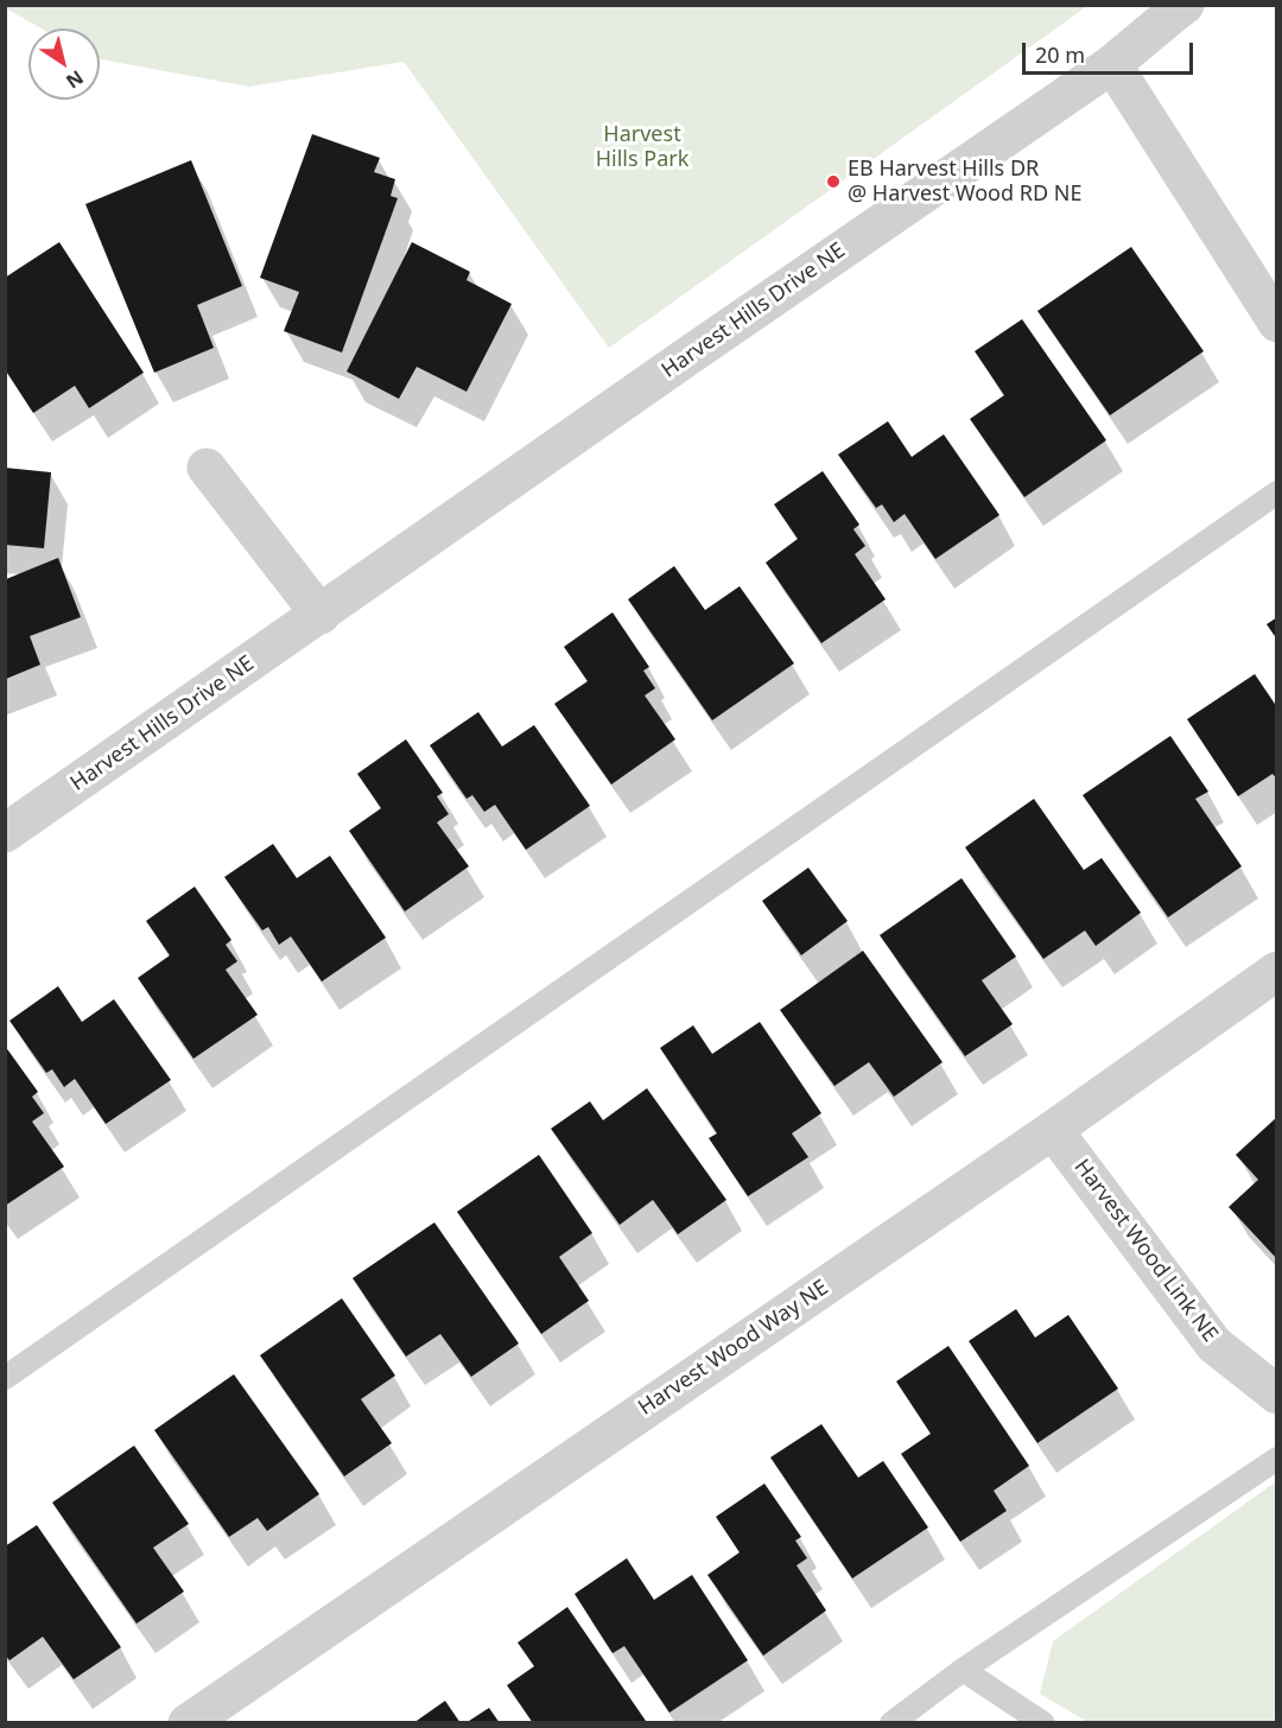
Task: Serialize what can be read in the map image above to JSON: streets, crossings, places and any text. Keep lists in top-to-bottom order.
{
  "streets": {
    "street": ["Harvest Hills Drive NE", "Harvest Wood Link NE", "Harvest Wood Way NE"]
  },
  "crossings": [
    ["Harvest Wood Link NE", "Harvest Wood Way NE"]
  ],
  "parks": ["Harvest Hills Park"],
  "places": ["EB Harvest Hills DR @ Harvest Wood RD NE"],
  "scale_bar": "20 m",
  "north": "bottom right"
}
